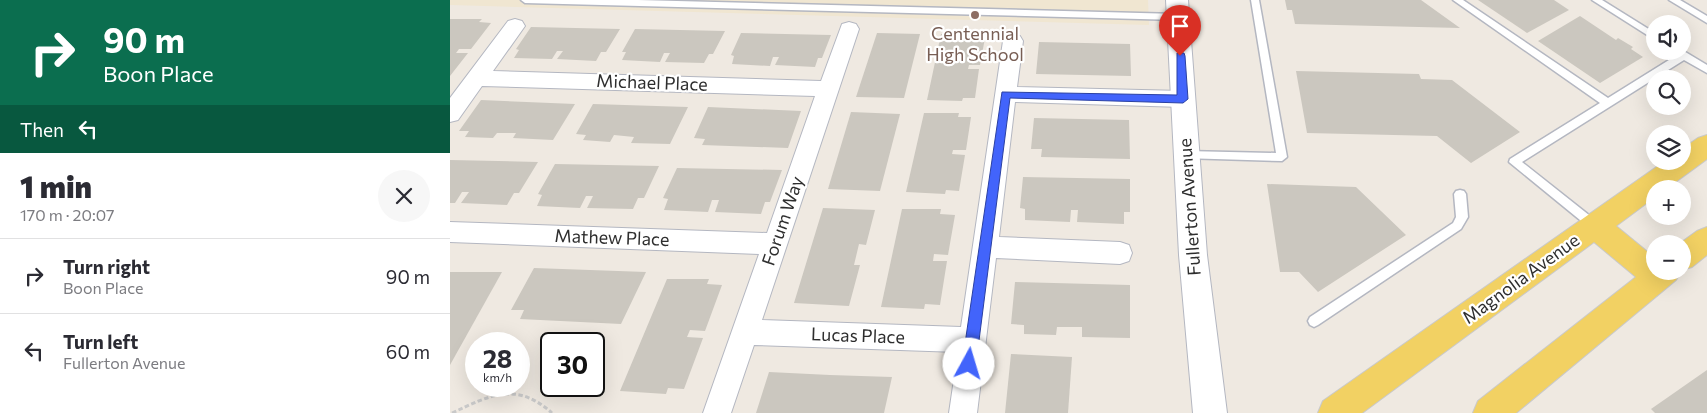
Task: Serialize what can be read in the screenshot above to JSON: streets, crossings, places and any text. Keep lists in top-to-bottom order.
{
  "streets": {
    "main road": ["Fullerton Avenue", "Magnolia Avenue"],
    "street": [
      "Michael Place",
      "Forum Way",
      "Mathew Place",
      "Lucas Place"
    ]
  },
  "crossings": [
    ["Michael Place", "Forum Way"],
    ["Forum Way", "Mathew Place"],
    ["Forum Way", "Lucas Place"]
  ],
  "places": ["Centennial High School"],
  "page": {
    "turn": ["90 m", "Boon Place"],
    "map_buttons": ["+", "−"],
    "then": "Then",
    "heading": ["1 min", "170 m · 20:07"],
    "list": [
      {
        "name": "Turn right",
        "note": "Boon Place",
        "value": "90 m"
      },
      {
        "name": "Turn left",
        "note": "Fullerton Avenue",
        "value": "60 m"
      }
    ],
    "speed": "28 km/h",
    "limit": "30"
  }
}
